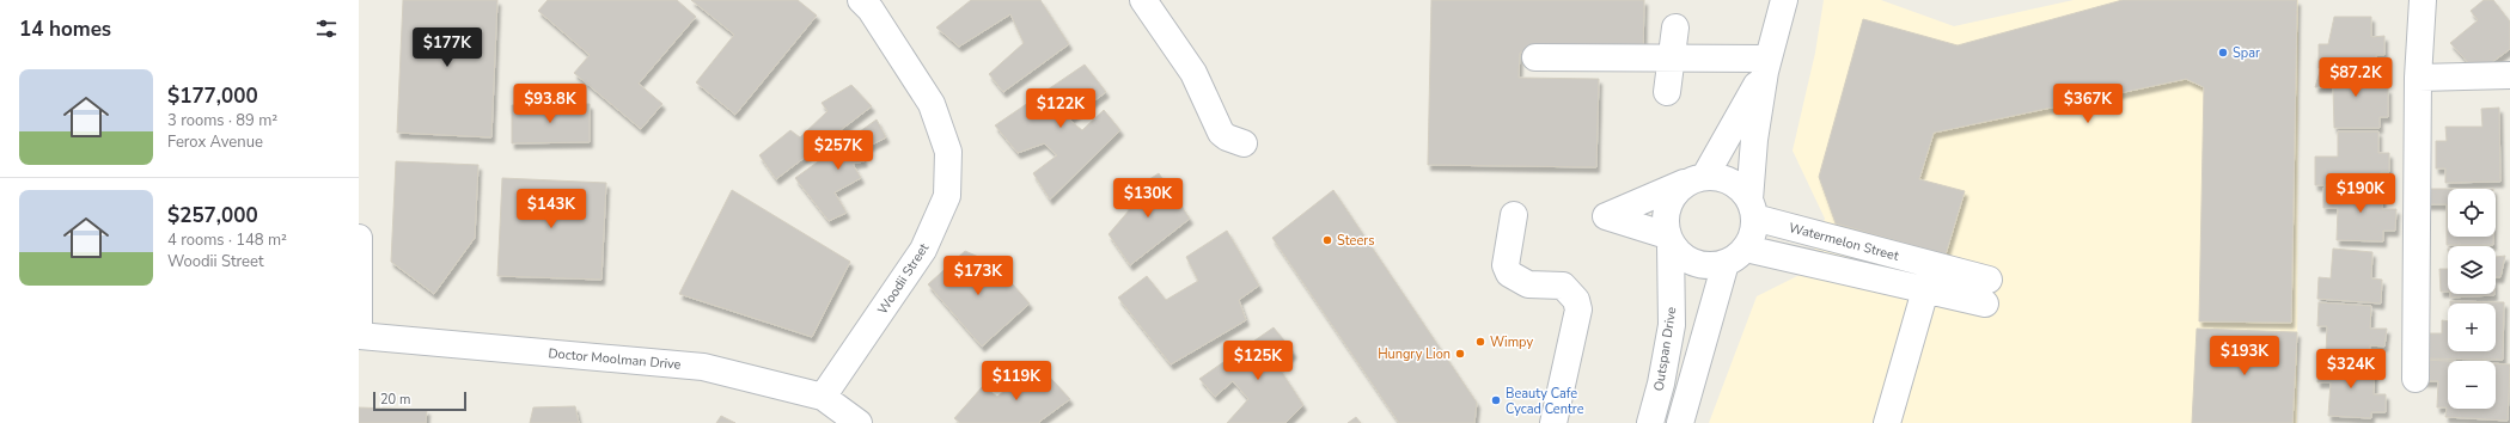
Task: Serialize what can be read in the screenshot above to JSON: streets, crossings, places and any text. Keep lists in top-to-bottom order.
{
  "streets": {
    "street": [
      "Watermelon Street",
      "Woodii Street",
      "Outspan Drive",
      "Doctor Moolman Drive"
    ]
  },
  "crossings": [
    ["Watermelon Street", "Outspan Drive"],
    ["Woodii Street", "Doctor Moolman Drive"]
  ],
  "places": [
    "Spar",
    "Steers",
    "Wimpy",
    "Hungry Lion",
    "Beauty Cafe Cycad Centre"
  ],
  "scale_bar": "20 m",
  "page": {
    "heading": "14 homes",
    "price": [
      "$177K",
      "$87.2K",
      "$93.8K",
      "$367K",
      "$122K",
      "$257K",
      "$190K",
      "$130K",
      "$143K",
      "$173K",
      "$193K",
      "$125K",
      "$324K",
      "$119K"
    ],
    "list": [
      {
        "name": "$177,000",
        "note": "3 rooms · 89 m² · Ferox Avenue"
      },
      {
        "name": "$257,000",
        "note": "4 rooms · 148 m² · Woodii Street"
      }
    ],
    "map_buttons": ["+", "−"],
    "scale": "20 m"
  }
}
